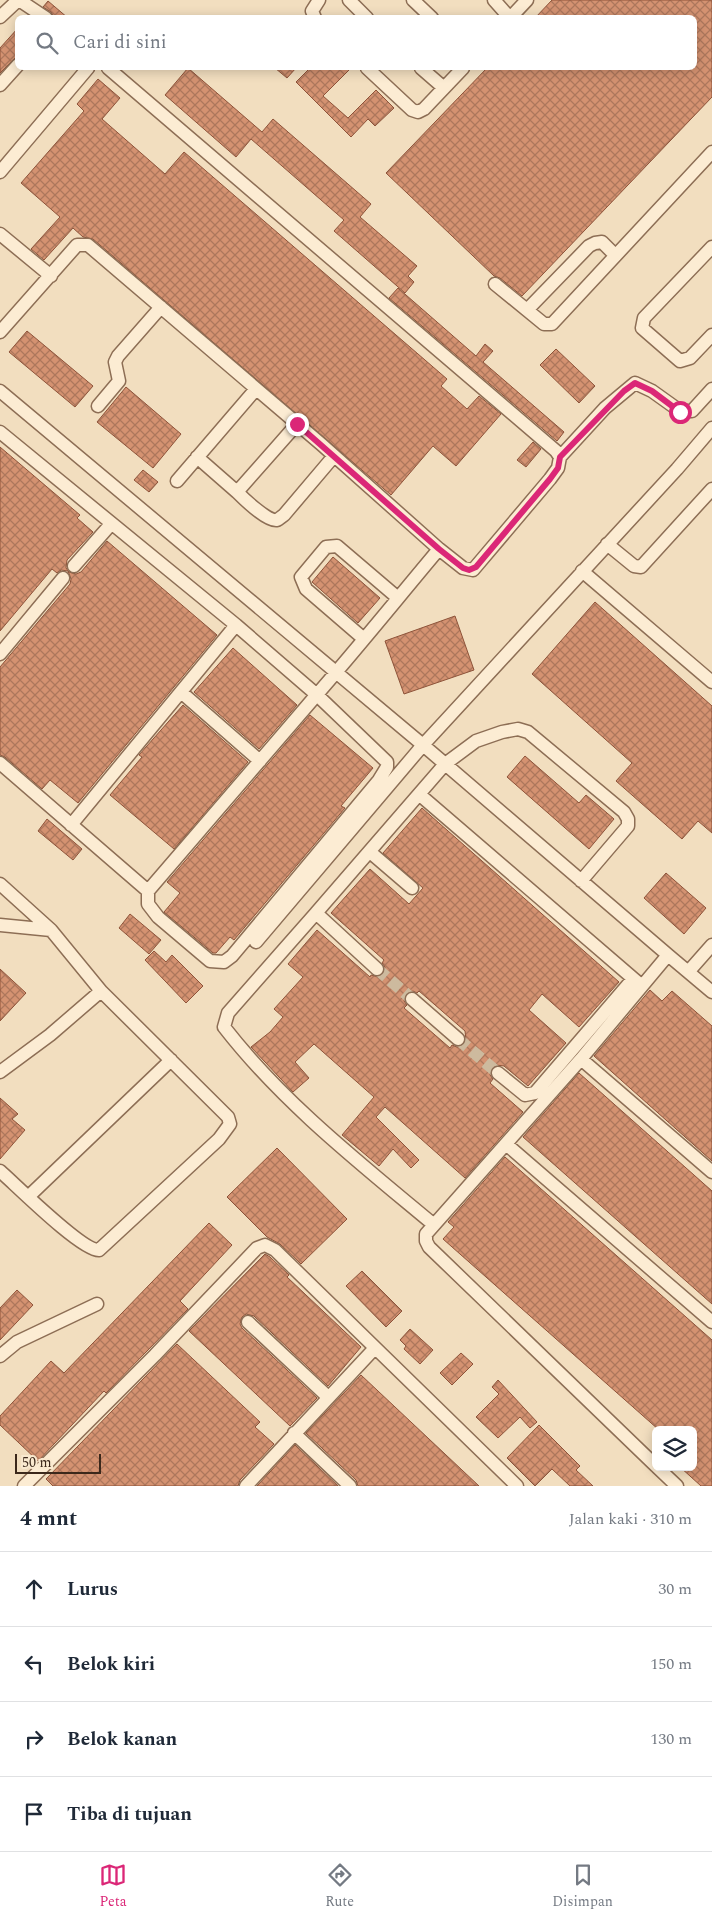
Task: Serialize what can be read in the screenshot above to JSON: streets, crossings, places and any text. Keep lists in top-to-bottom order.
{
  "scale_bar": "50 m",
  "page": {
    "search": "Cari di sini",
    "scale": "50 m",
    "heading": ["4 mnt", "Jalan kaki · 310 m"],
    "list": [
      ["Lurus", "30 m"],
      ["Belok kiri", "150 m"],
      ["Belok kanan", "130 m"],
      "Tiba di tujuan"
    ],
    "nav": ["Peta", "Rute", "Disimpan"]
  }
}
